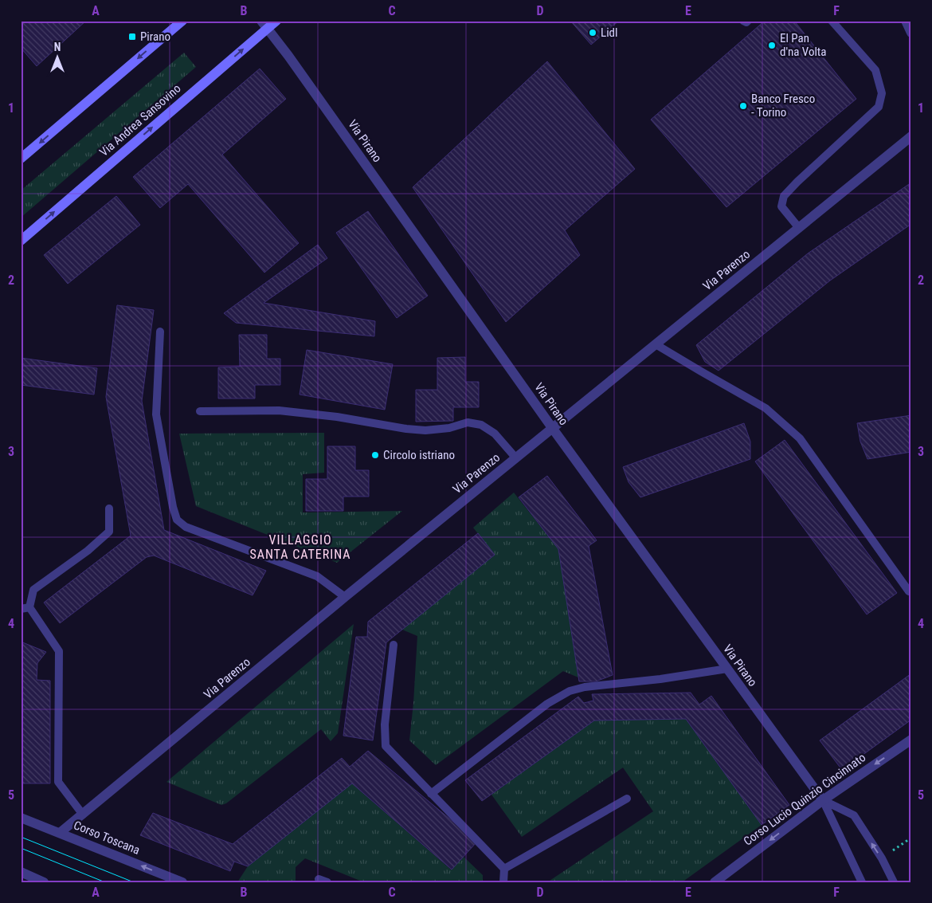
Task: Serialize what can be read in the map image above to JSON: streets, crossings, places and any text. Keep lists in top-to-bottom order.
{
  "streets": {
    "main road": ["Via Andrea Sansovino"],
    "street": [
      "Via Pirano",
      "Via Parenzo",
      "Corso Lucio Quinzio Cincinnato",
      "Corso Toscana"
    ]
  },
  "crossings": [
    ["Via Andrea Sansovino", "Via Pirano"],
    ["Via Pirano", "Via Parenzo"],
    ["Via Pirano", "Corso Lucio Quinzio Cincinnato"],
    ["Via Parenzo", "Corso Toscana"]
  ],
  "one_way": ["Corso Lucio Quinzio Cincinnato", "Corso Toscana"],
  "districts": ["VILLAGGIO SANTA CATERINA"],
  "places": {
    "other": [
      "Lidl",
      "El Pan d'na Volta",
      "Banco Fresco - Torino",
      "Circolo istriano"
    ],
    "transit": ["Pirano"]
  },
  "north": "top",
  "grid": {
    "columns": [
      "A",
      "B",
      "C",
      "D",
      "E",
      "F"
    ],
    "rows": [
      "1",
      "2",
      "3",
      "4",
      "5"
    ]
  }
}
